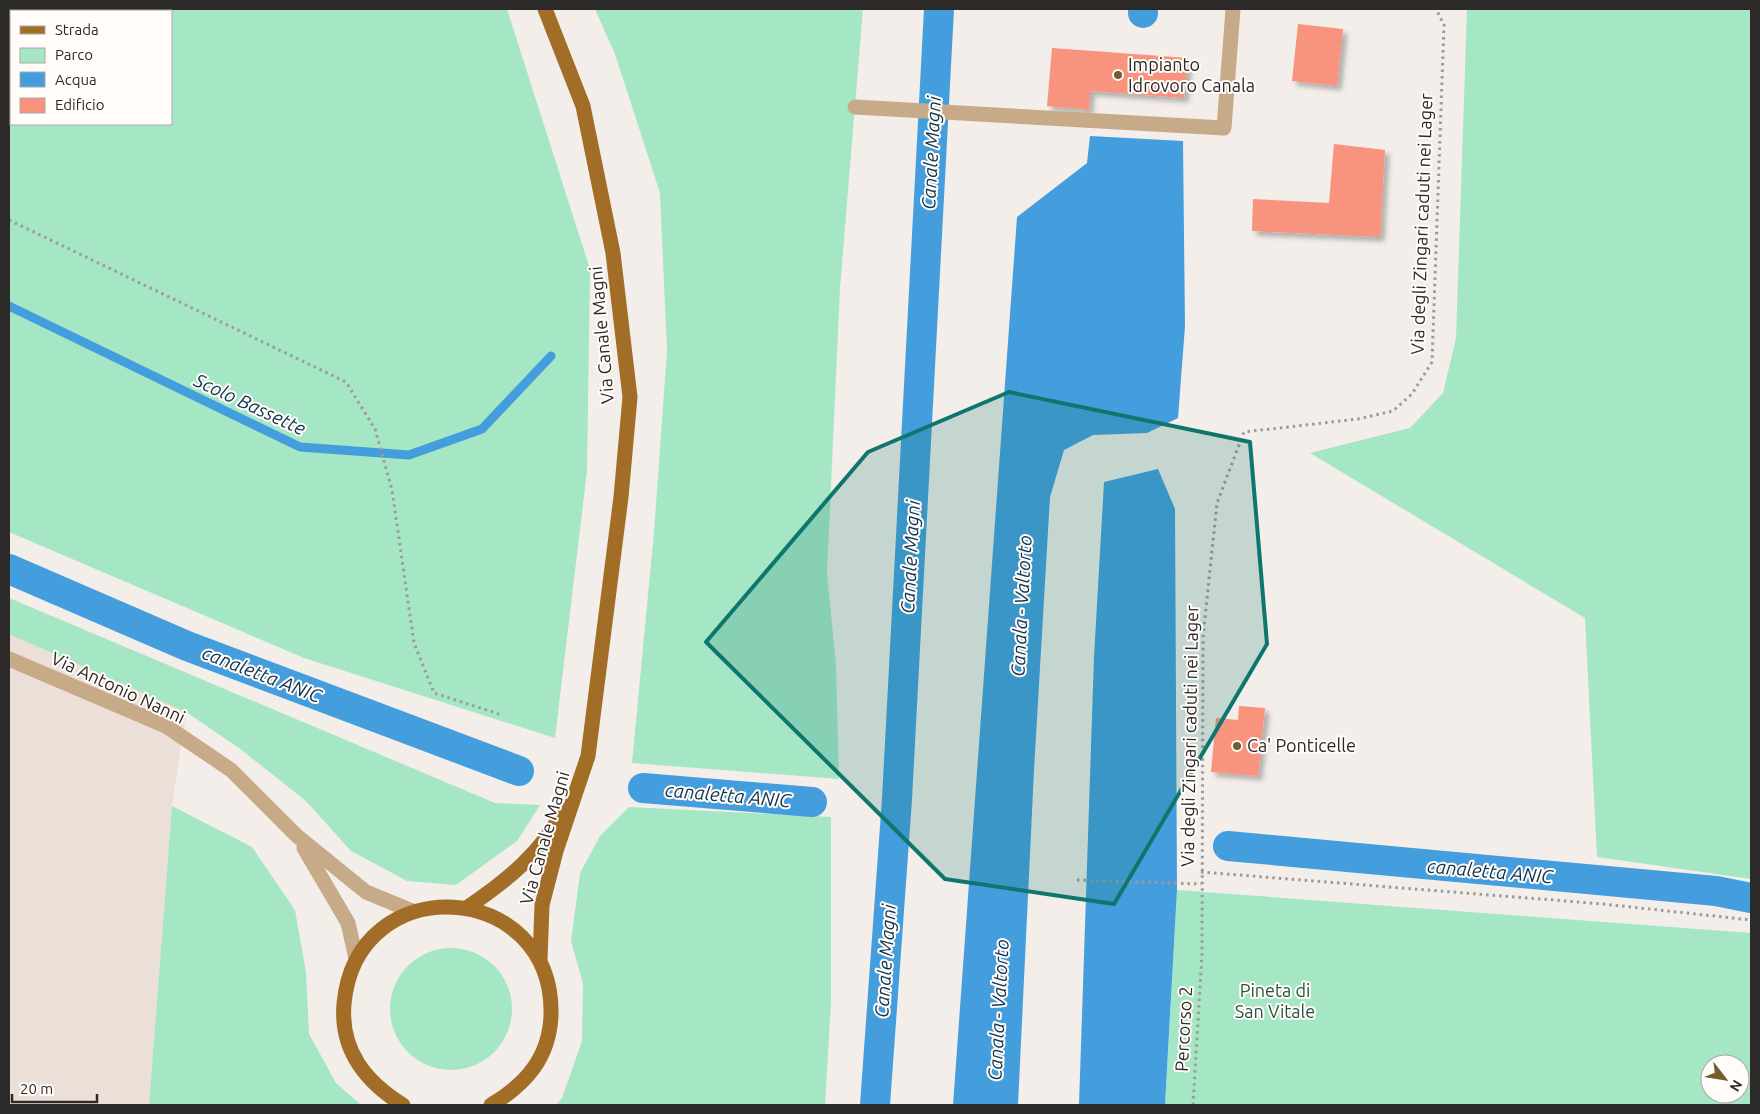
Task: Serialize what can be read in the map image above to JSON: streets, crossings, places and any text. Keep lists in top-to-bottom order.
{
  "streets": {
    "main road": ["Via Canale Magni"],
    "street": ["Via Antonio Nanni"],
    "path": ["Via degli Zingari caduti nei Lager", "Percorso 2"]
  },
  "crossings": [
    ["Via degli Zingari caduti nei Lager", "Percorso 2"]
  ],
  "water": [
    "Canale Magni",
    "Scolo Bassette",
    "Canala - Valtorto",
    "canaletta ANIC"
  ],
  "parks": ["Pineta di San Vitale"],
  "places": ["Impianto Idrovoro Canala", "Ca' Ponticelle"],
  "legend": [
    "Strada",
    "Parco",
    "Acqua",
    "Edificio"
  ],
  "scale_bar": "20 m",
  "north": "bottom right"
}
